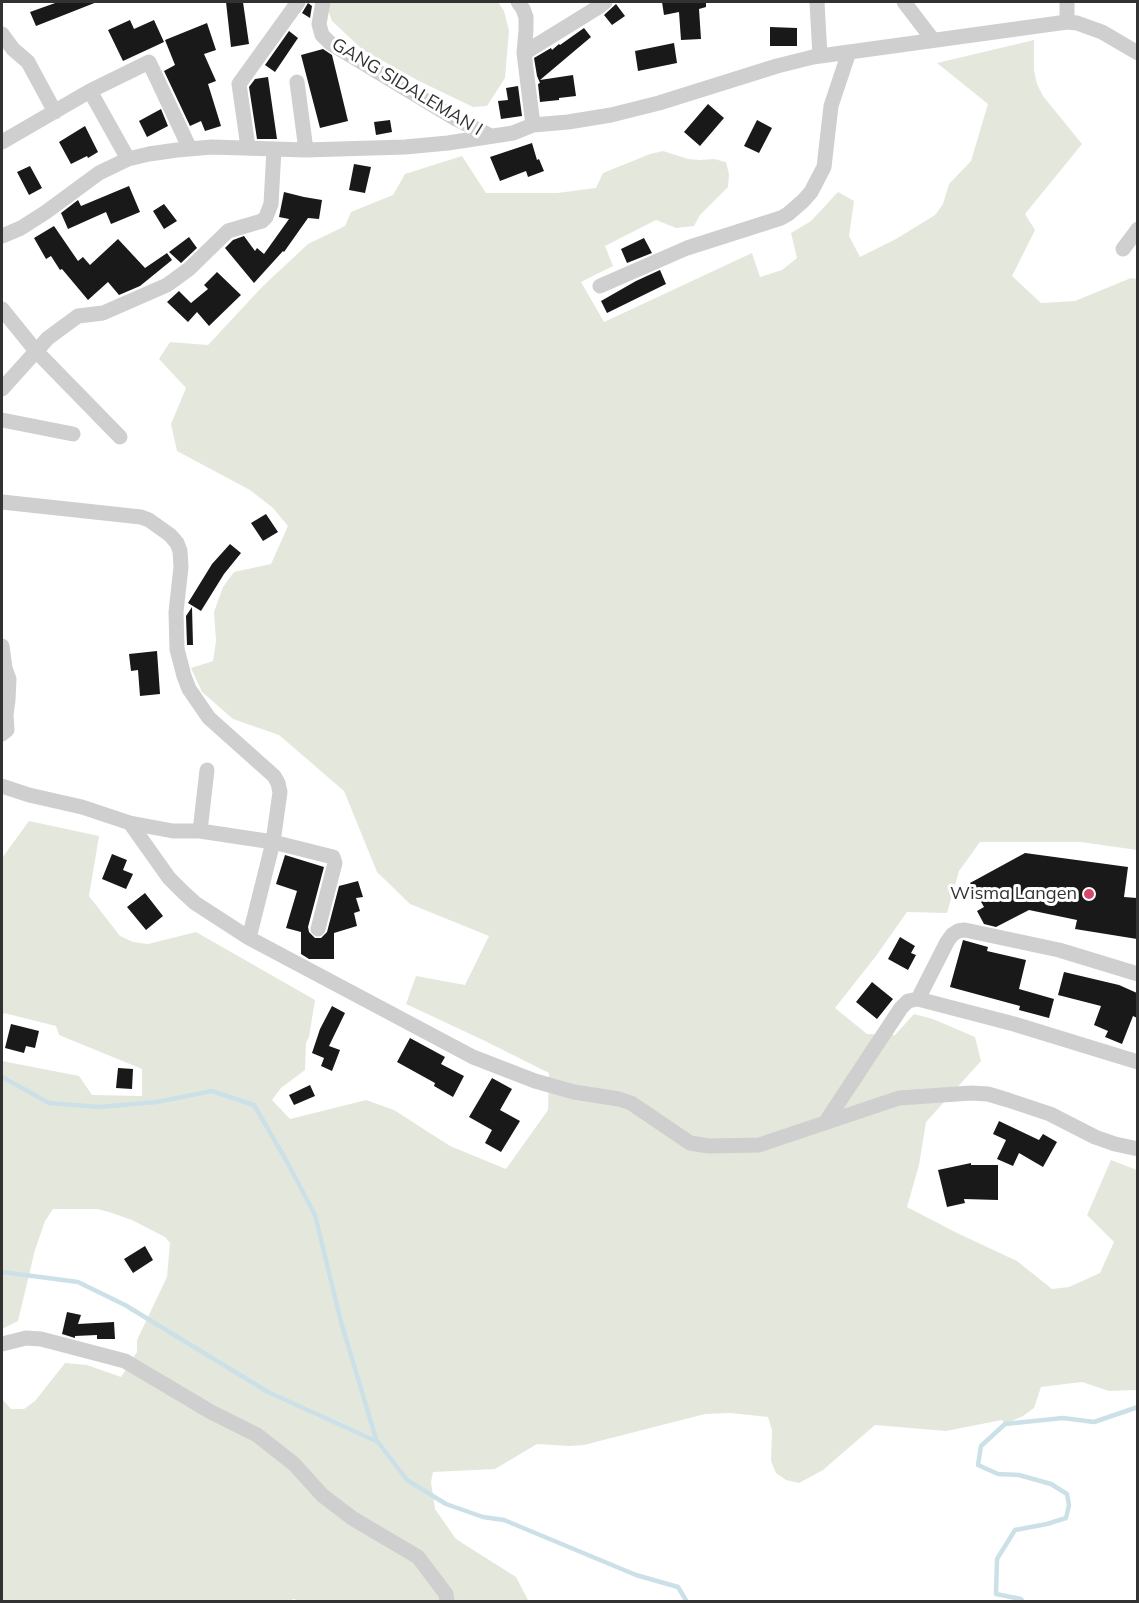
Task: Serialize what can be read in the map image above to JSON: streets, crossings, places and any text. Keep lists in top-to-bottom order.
{
  "streets": {
    "street": ["GANG SIDALEMAN I"]
  },
  "places": ["Wisma Langen"]
}
